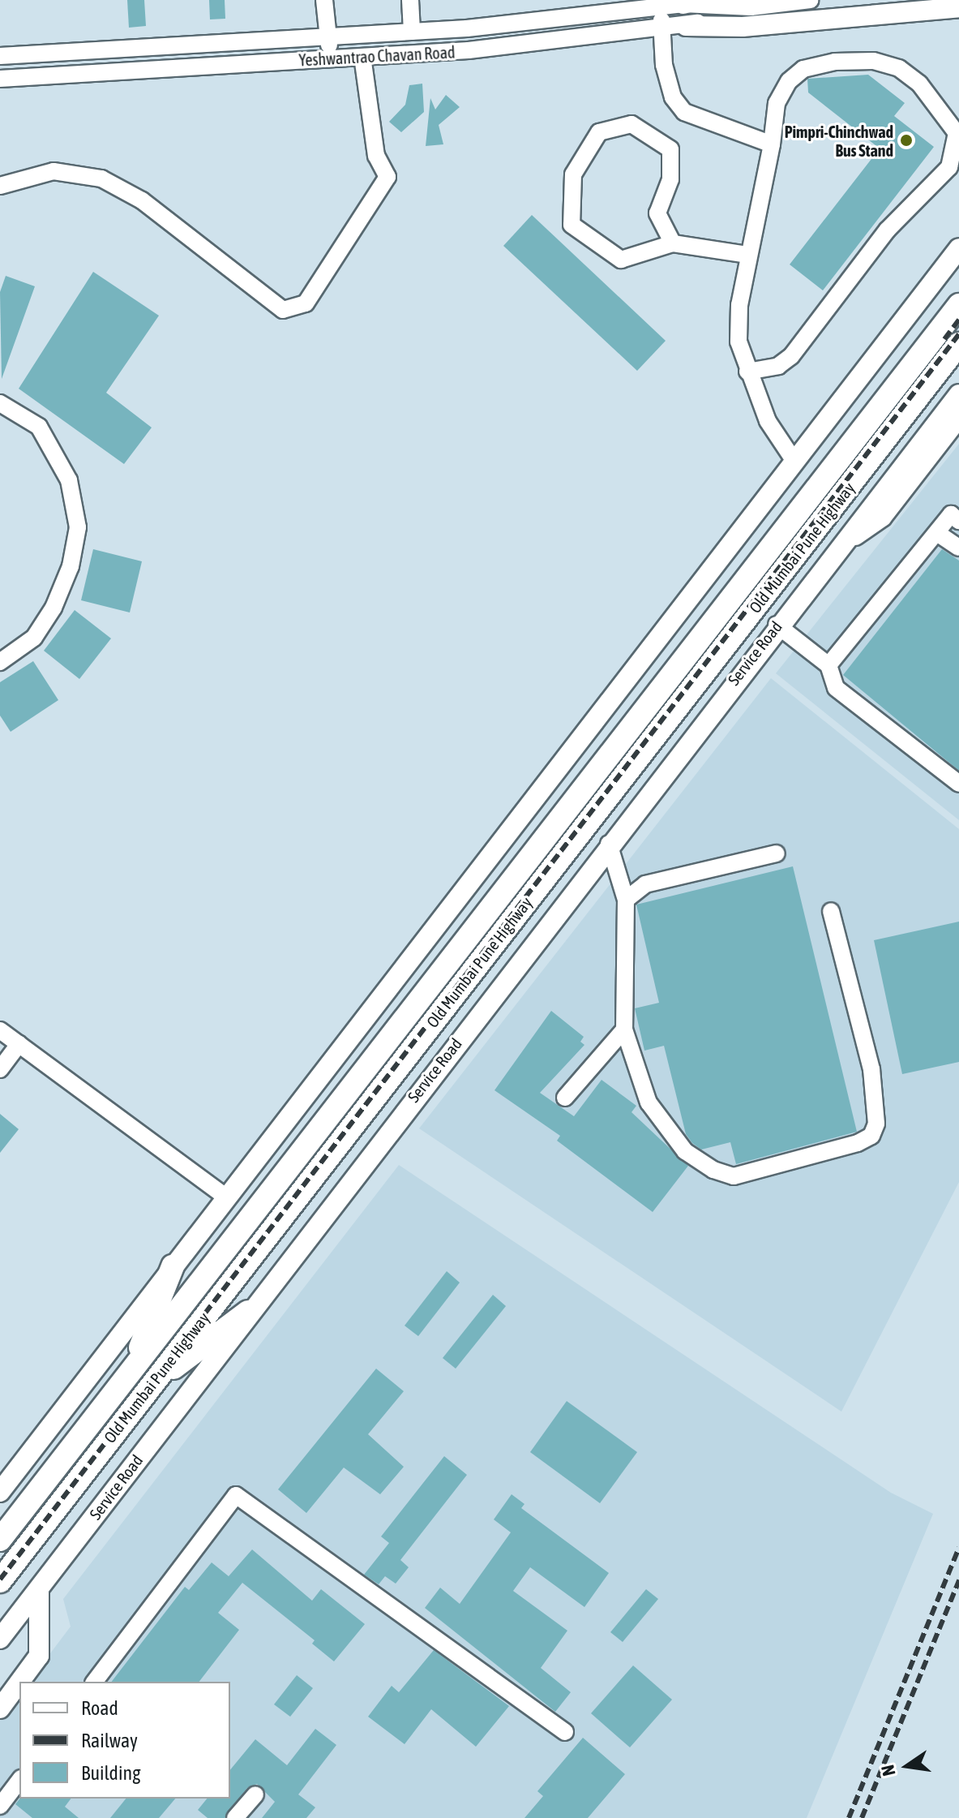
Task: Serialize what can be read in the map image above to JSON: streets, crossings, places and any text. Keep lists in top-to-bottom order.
{
  "streets": {
    "highway": ["Old Mumbai Pune Highway"],
    "main road": ["Service Road"],
    "street": ["Yeshwantrao Chavan Road"]
  },
  "places": ["Pimpri-Chinchwad Bus Stand"],
  "legend": ["Road", "Railway", "Building"],
  "north": "left"
}
